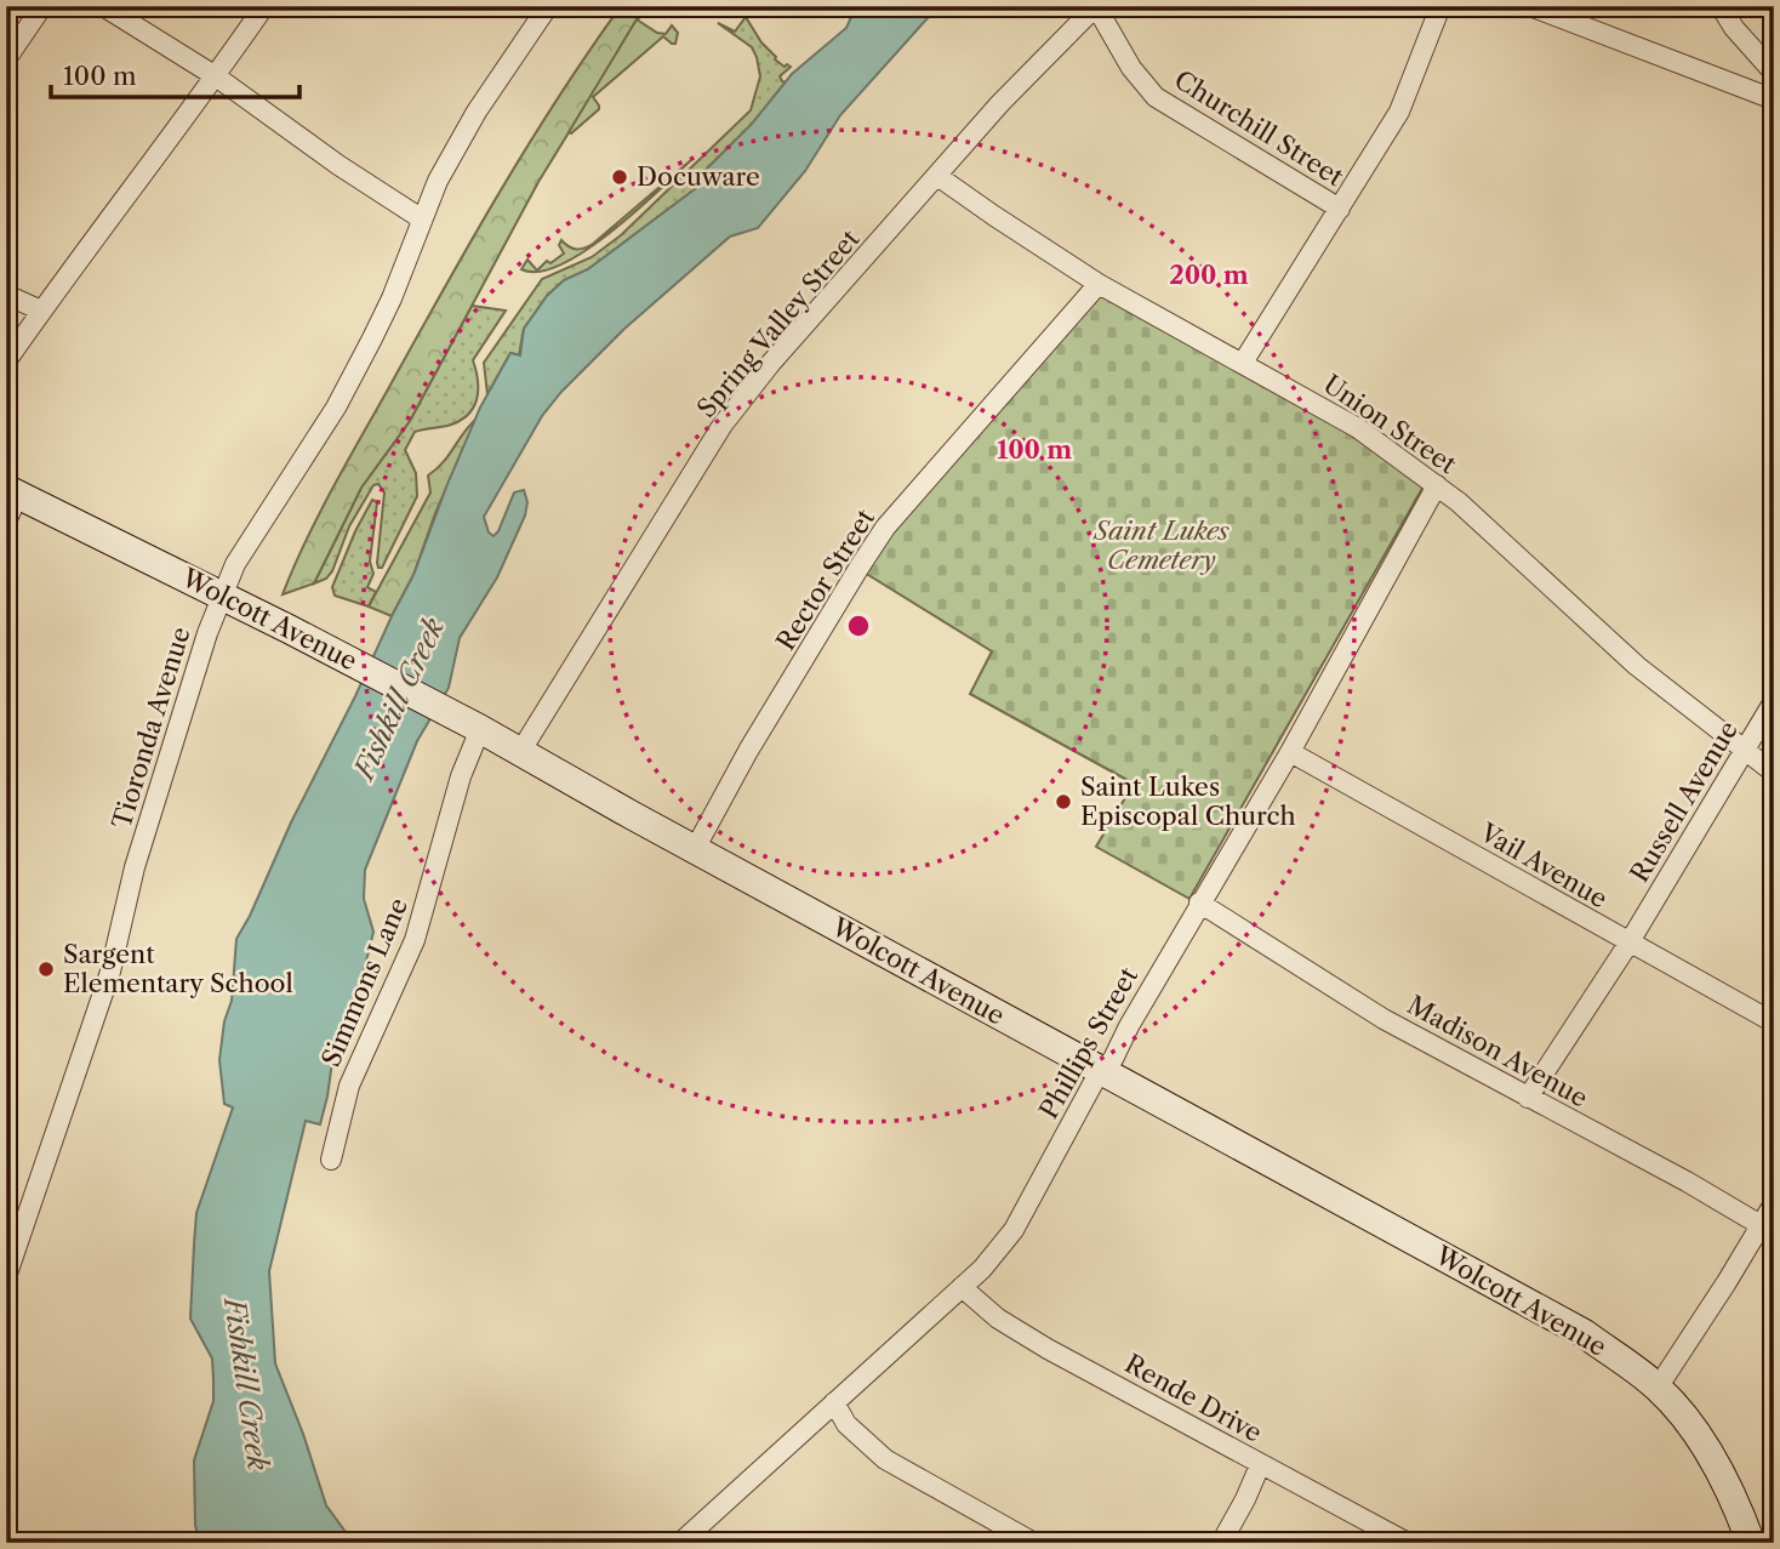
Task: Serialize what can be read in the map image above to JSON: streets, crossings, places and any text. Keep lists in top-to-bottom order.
{
  "streets": {
    "main road": ["Wolcott Avenue"],
    "street": [
      "Churchill Street",
      "Spring Valley Street",
      "Union Street",
      "Rector Street",
      "Tioronda Avenue",
      "Russell Avenue",
      "Vail Avenue",
      "Simmons Lane",
      "Phillips Street",
      "Madison Avenue",
      "Rende Drive"
    ]
  },
  "crossings": [
    ["Spring Valley Street", "Union Street"],
    ["Spring Valley Street", "Wolcott Avenue"],
    ["Union Street", "Rector Street"],
    ["Union Street", "Russell Avenue"],
    ["Union Street", "Phillips Street"],
    ["Rector Street", "Wolcott Avenue"],
    ["Wolcott Avenue", "Tioronda Avenue"],
    ["Wolcott Avenue", "Simmons Lane"],
    ["Wolcott Avenue", "Phillips Street"],
    ["Russell Avenue", "Vail Avenue"],
    ["Russell Avenue", "Madison Avenue"],
    ["Vail Avenue", "Phillips Street"],
    ["Phillips Street", "Madison Avenue"],
    ["Phillips Street", "Rende Drive"]
  ],
  "water": ["Fishkill Creek"],
  "parks": ["Saint Lukes Cemetery"],
  "places": ["Docuware", "Saint Lukes Episcopal Church", "Sargent Elementary School"],
  "scale_bar": "100 m",
  "rings": ["200 m", "100 m"]
}
